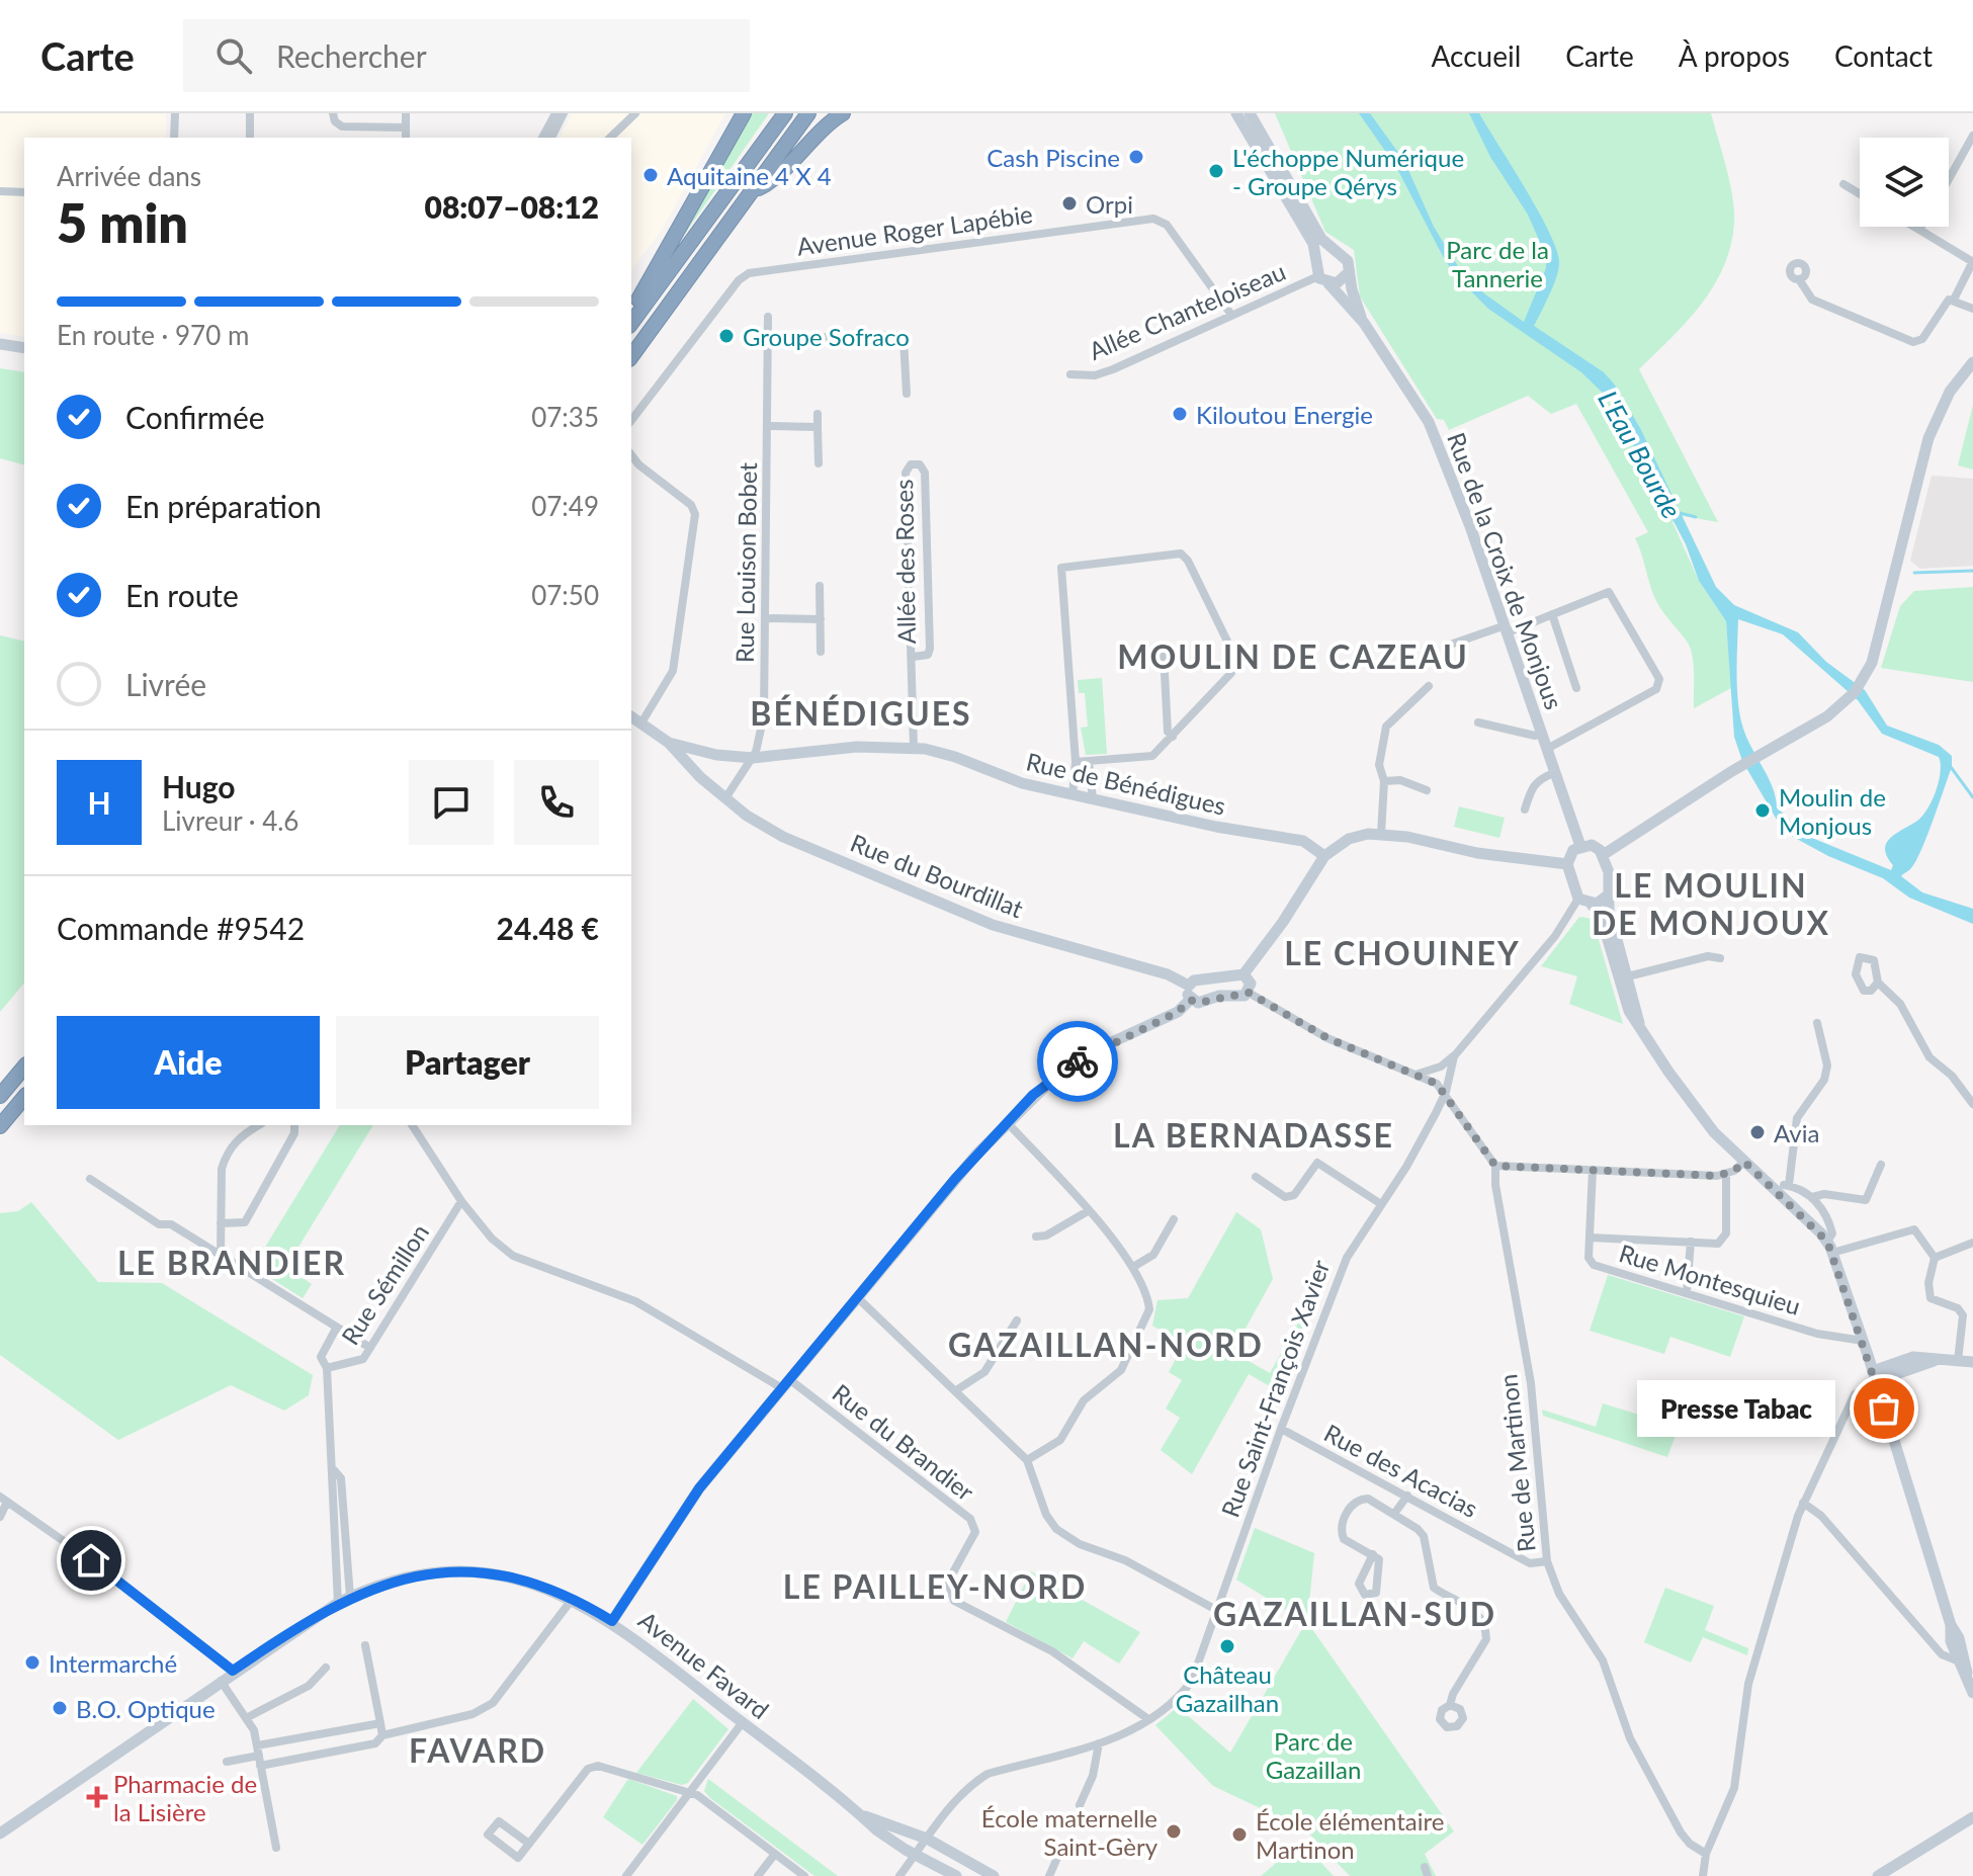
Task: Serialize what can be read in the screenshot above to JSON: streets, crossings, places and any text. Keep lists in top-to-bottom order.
{
  "streets": {
    "street": [
      "Avenue Roger Lapébie",
      "Allée Chanteloiseau",
      "Allée des Roses",
      "Rue Louison Bobet",
      "Rue de la Croix de Monjous",
      "Rue de Bénédigues",
      "Rue du Bourdillat",
      "Rue Montesquieu",
      "Rue Sémillon",
      "Rue Saint-François Xavier",
      "Rue du Brandier",
      "Rue de Martinon",
      "Rue des Acacias",
      "Avenue Favard"
    ]
  },
  "crossings": [
    ["Avenue Roger Lapébie", "Allée Chanteloiseau"],
    ["Allée Chanteloiseau", "Rue de la Croix de Monjous"],
    ["Allée des Roses", "Rue de Bénédigues"],
    ["Rue Louison Bobet", "Rue de Bénédigues"],
    ["Rue Louison Bobet", "Rue du Bourdillat"],
    ["Rue de la Croix de Monjous", "Rue Saint-François Xavier"],
    ["Rue de Bénédigues", "Rue du Bourdillat"],
    ["Rue Sémillon", "Rue du Brandier"],
    ["Rue Saint-François Xavier", "Rue du Brandier"],
    ["Rue Saint-François Xavier", "Rue des Acacias"],
    ["Rue Saint-François Xavier", "Avenue Favard"],
    ["Rue de Martinon", "Rue des Acacias"]
  ],
  "districts": [
    "MOULIN DE CAZEAU",
    "BÉNÉDIGUES",
    "LE MOULIN DE MONJOUX",
    "LE CHOUINEY",
    "LA BERNADASSE",
    "LE BRANDIER",
    "GAZAILLAN-NORD",
    "LE PAILLEY-NORD",
    "GAZAILLAN-SUD",
    "FAVARD"
  ],
  "water": ["L'Eau Bourde"],
  "parks": ["Parc de la Tannerie", "Parc de Gazaillan"],
  "places": {
    "other": [
      "Cash Piscine",
      "L'échoppe Numérique - Groupe Qérys",
      "Aquitaine 4 X 4",
      "Orpi",
      "Groupe Sofraco",
      "Kiloutou Energie",
      "Moulin de Monjous",
      "Avia",
      "Presse Tabac",
      "Château Gazailhan",
      "Intermarché",
      "B.O. Optique",
      "École maternelle Saint-Gèry",
      "École élémentaire Martinon"
    ],
    "health": ["Pharmacie de la Lisière"]
  },
  "page": {
    "header": "Carte",
    "search": "Rechercher",
    "nav": [
      "Accueil",
      "Carte",
      "À propos",
      "Contact"
    ],
    "heading": ["5 min", "Arrivée dans", "08:07–08:12"],
    "panel": [
      "Hugo",
      "Livreur · 4.6",
      "Commande #9542",
      "24.48 €"
    ],
    "bar": "En route · 970 m",
    "list": [
      ["Confirmée", "07:35"],
      ["En préparation", "07:49"],
      ["En route", "07:50"],
      "Livrée"
    ],
    "round": "H",
    "buttons": ["Aide", "Partager"],
    "bubble": "Presse Tabac"
  }
}
